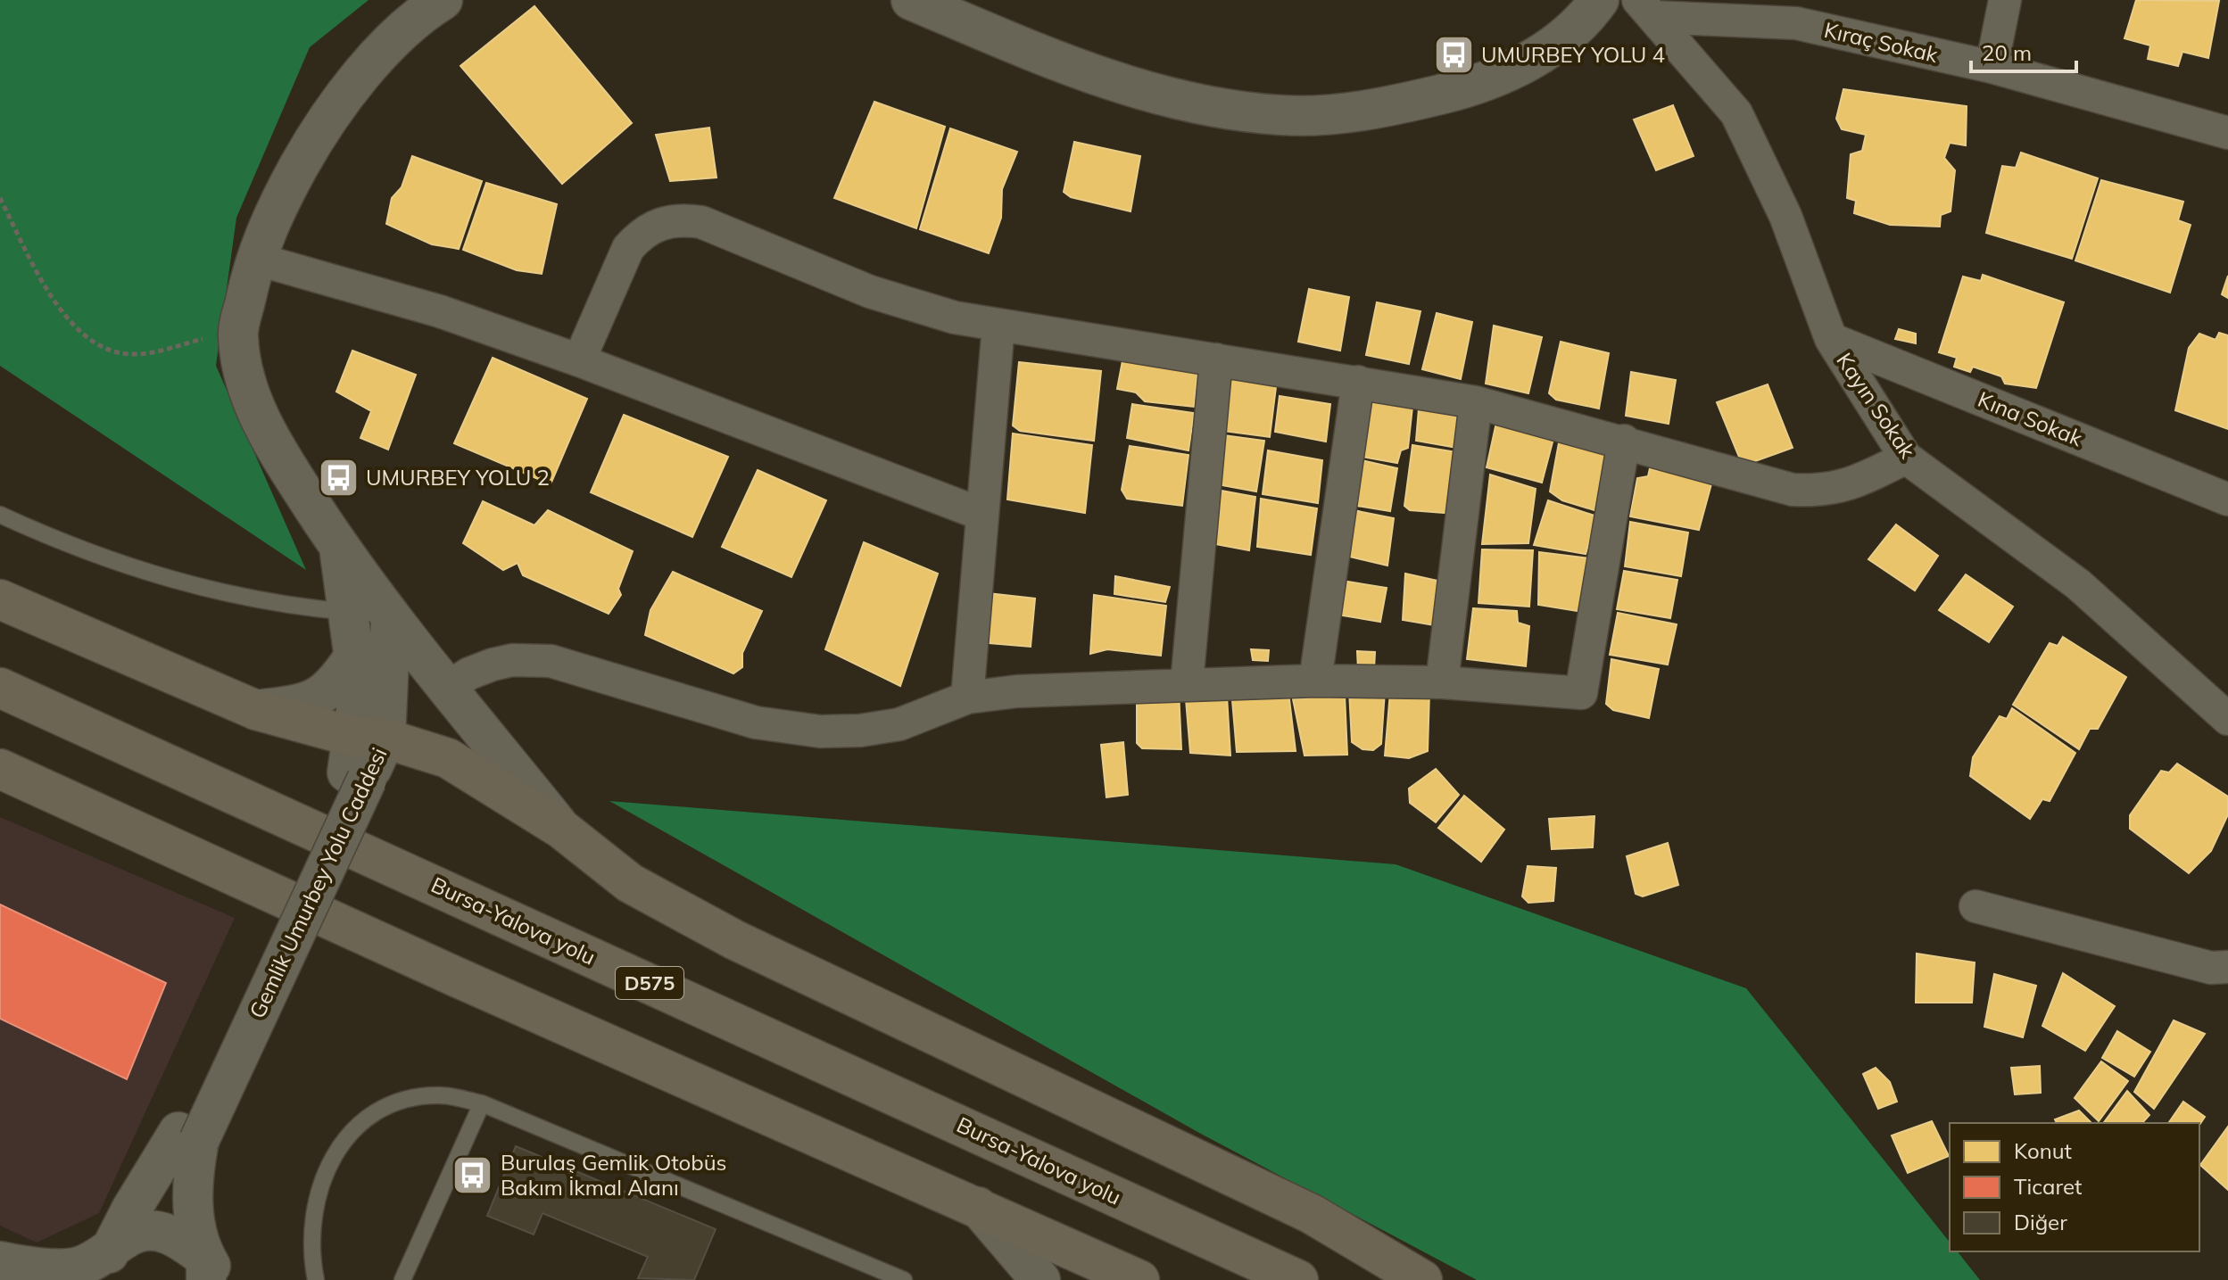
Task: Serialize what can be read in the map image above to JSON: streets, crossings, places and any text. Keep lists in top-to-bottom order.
{
  "streets": {
    "highway": ["Bursa-Yalova yolu", "D575"],
    "street": [
      "Kıraç Sokak",
      "Kayın Sokak",
      "Kına Sokak",
      "Gemlik Umurbey Yolu Caddesi"
    ]
  },
  "crossings": [
    ["Kıraç Sokak", "Kayın Sokak"],
    ["Kayın Sokak", "Kına Sokak"]
  ],
  "places": {
    "bus stop": ["UMURBEY YOLU 4", "UMURBEY YOLU 2", "Burulaş Gemlik Otobüs Bakım İkmal Alanı"]
  },
  "legend": ["Konut", "Ticaret", "Diğer"],
  "scale_bar": "20 m"
}
